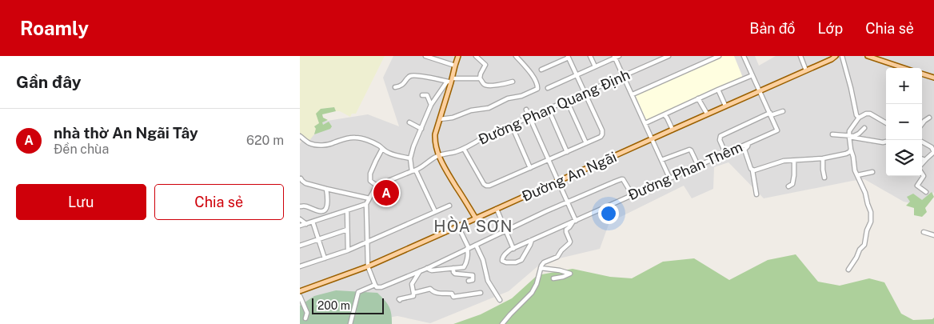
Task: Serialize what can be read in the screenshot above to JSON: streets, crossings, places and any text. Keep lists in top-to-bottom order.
{
  "streets": {
    "main road": ["Đường An Ngãi"],
    "street": ["Đường Phan Quang Định", "Đường Phan Thêm"]
  },
  "crossings": [
    ["Đường Phan Thêm", "Đường An Ngãi"]
  ],
  "districts": ["HÒA SƠN"],
  "scale_bar": "200 m",
  "page": {
    "header": "Roamly",
    "nav": ["Bản đồ", "Lớp", "Chia sẻ"],
    "heading": "Gần đây",
    "map_buttons": ["+", "−"],
    "list": [
      {
        "mark": "A",
        "name": "nhà thờ An Ngãi Tây",
        "note": "Đền chùa",
        "value": "620 m"
      }
    ],
    "buttons": ["Lưu", "Chia sẻ"],
    "pins": "A",
    "scale": "200 m"
  }
}
